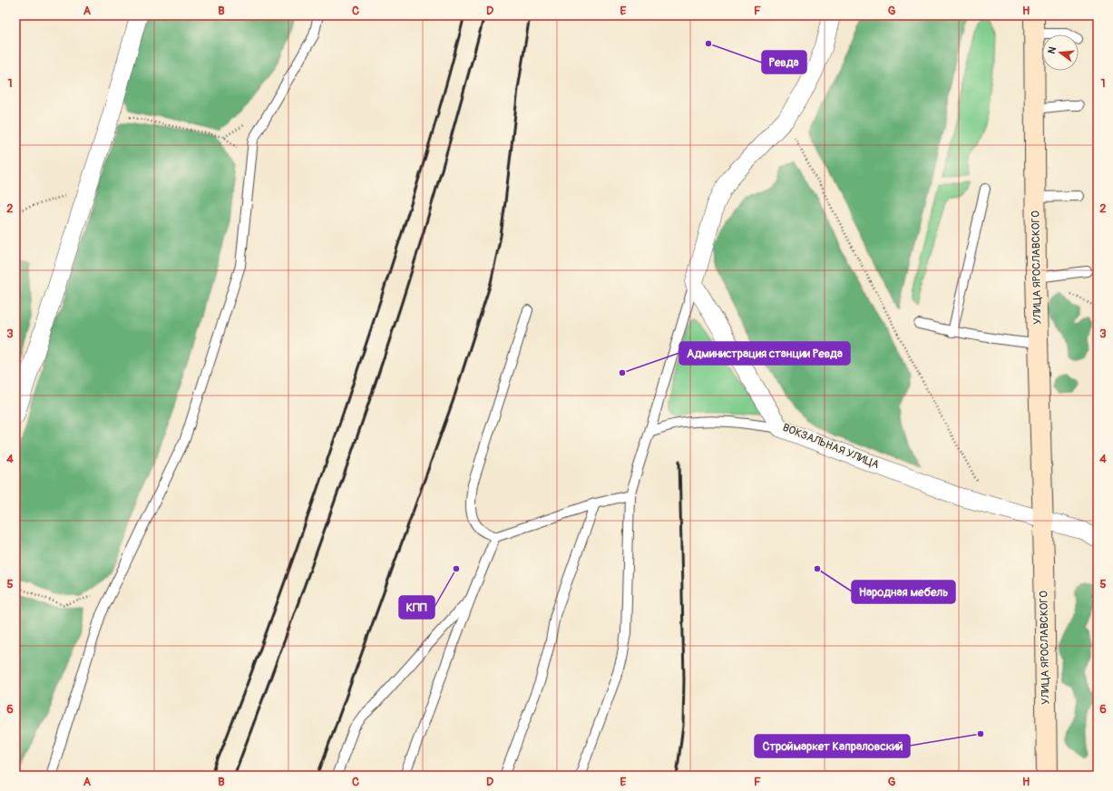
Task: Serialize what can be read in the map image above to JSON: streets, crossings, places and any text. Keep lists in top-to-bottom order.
{
  "streets": {
    "street": ["УЛИЦА ЯРОСЛАВСКОГО", "ВОКЗАЛЬНАЯ УЛИЦА"]
  },
  "crossings": [
    ["УЛИЦА ЯРОСЛАВСКОГО", "ВОКЗАЛЬНАЯ УЛИЦА"]
  ],
  "places": [
    "Ревда",
    "Администрация станции Ревда",
    "КПП",
    "Народная мебель",
    "Строймаркет Капраловский"
  ],
  "north": "left",
  "grid": {
    "columns": [
      "A",
      "B",
      "C",
      "D",
      "E",
      "F",
      "G",
      "H"
    ],
    "rows": [
      "1",
      "2",
      "3",
      "4",
      "5",
      "6"
    ]
  }
}
